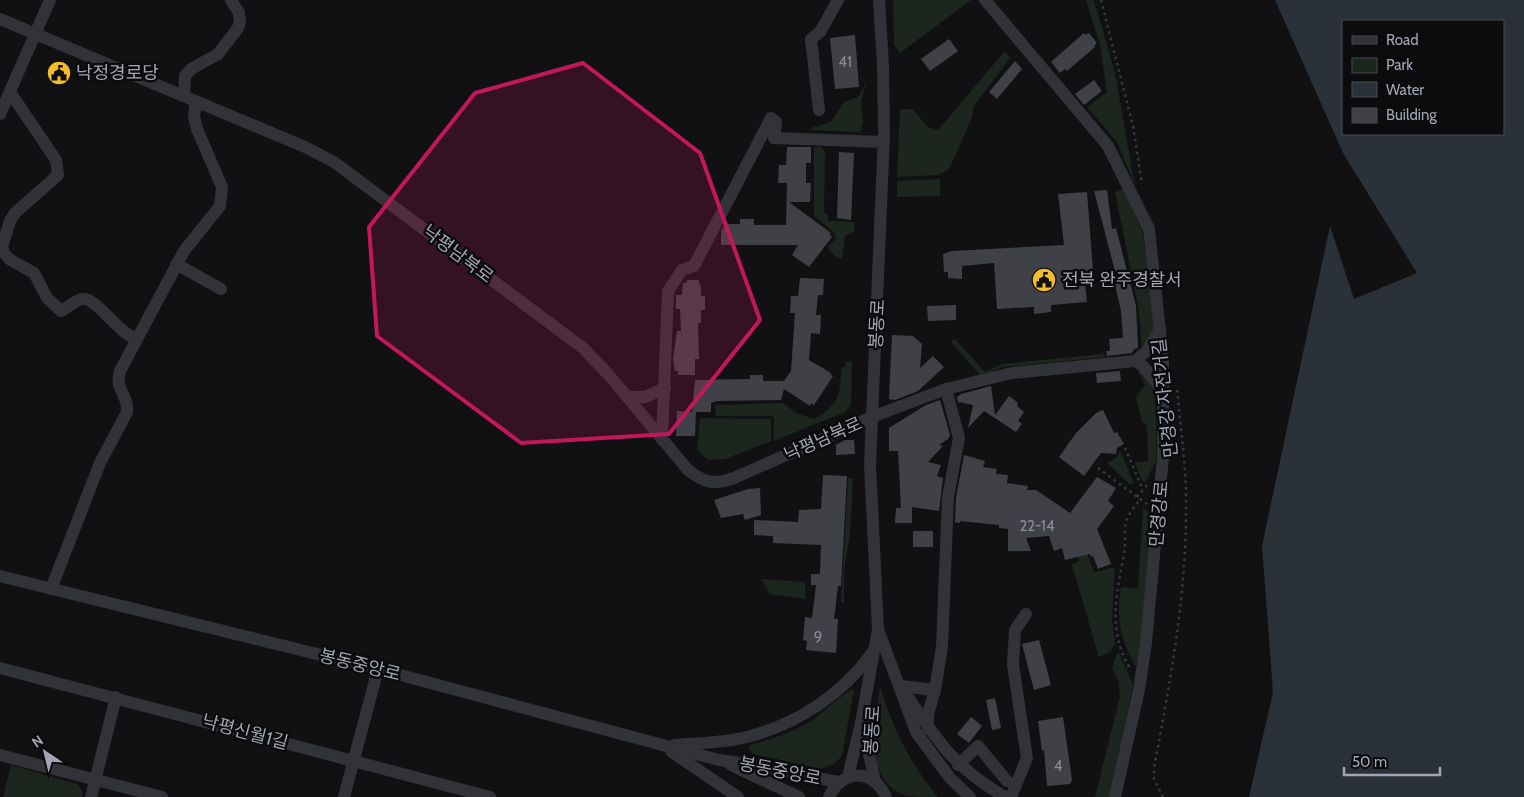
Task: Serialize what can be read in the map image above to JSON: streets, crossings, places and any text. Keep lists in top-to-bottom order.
{
  "streets": {
    "street": [
      "낙평남북로",
      "봉동로",
      "만경강로",
      "봉동중앙로",
      "낙평신월1길"
    ],
    "path": ["만경강 자전거길"]
  },
  "crossings": [
    ["낙평남북로", "봉동로"],
    ["봉동로", "봉동중앙로"]
  ],
  "places": {
    "public building": ["낙정경로당", "전북 완주경찰서"]
  },
  "house_numbers": [
    "41",
    "22-14",
    "9",
    "4"
  ],
  "legend": [
    "Road",
    "Park",
    "Water",
    "Building"
  ],
  "scale_bar": "50 m",
  "north": "top left"
}
